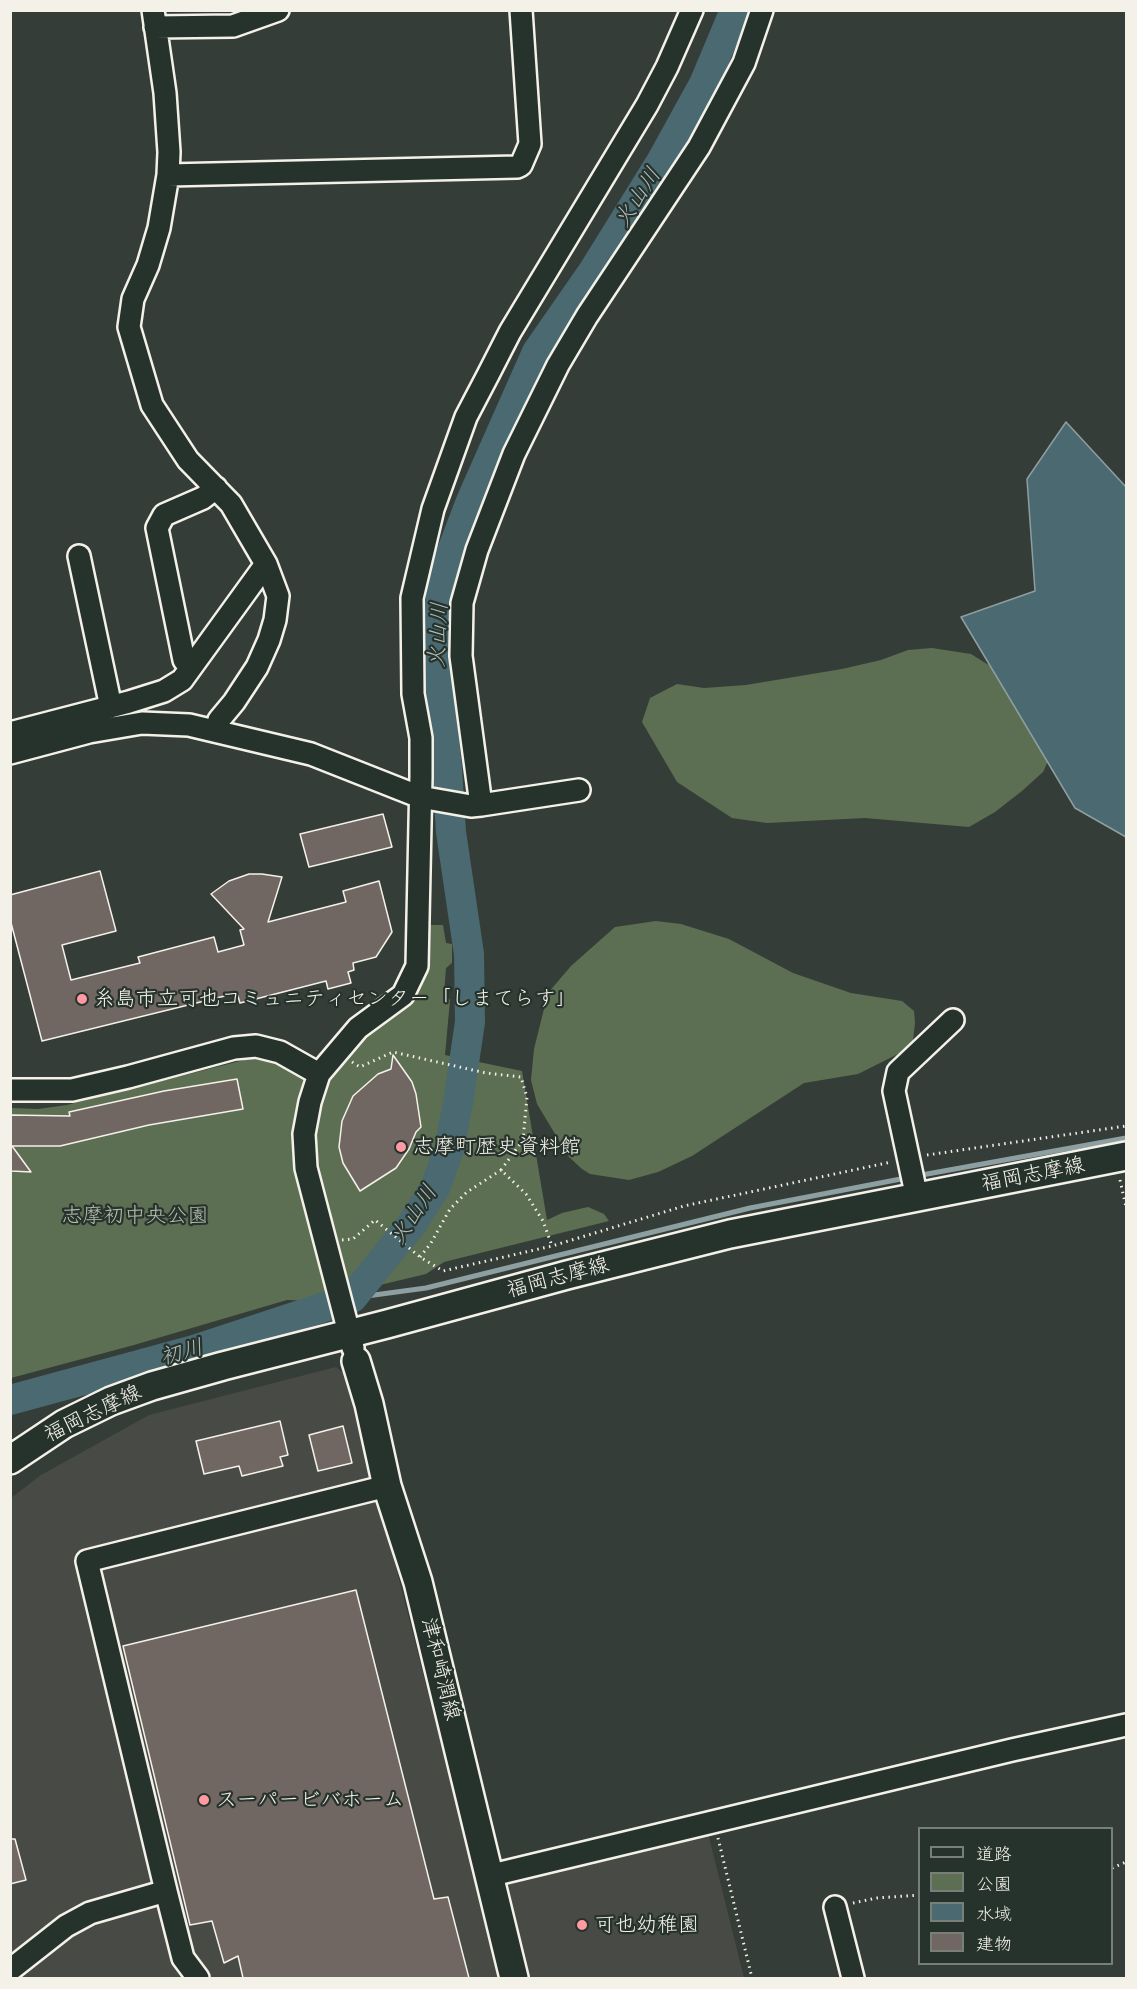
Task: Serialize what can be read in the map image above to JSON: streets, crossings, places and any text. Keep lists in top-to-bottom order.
{
  "streets": {
    "main road": ["福岡志摩線", "津和崎潤線"]
  },
  "water": ["火山川", "初川"],
  "parks": ["志摩初中央公園"],
  "places": [
    "糸島市立可也コミュニティセンタ－「しまてらす」",
    "志摩町歴史資料館",
    "スーパービバホーム",
    "可也幼稚園"
  ],
  "legend": [
    "道路",
    "公園",
    "水域",
    "建物"
  ]
}
